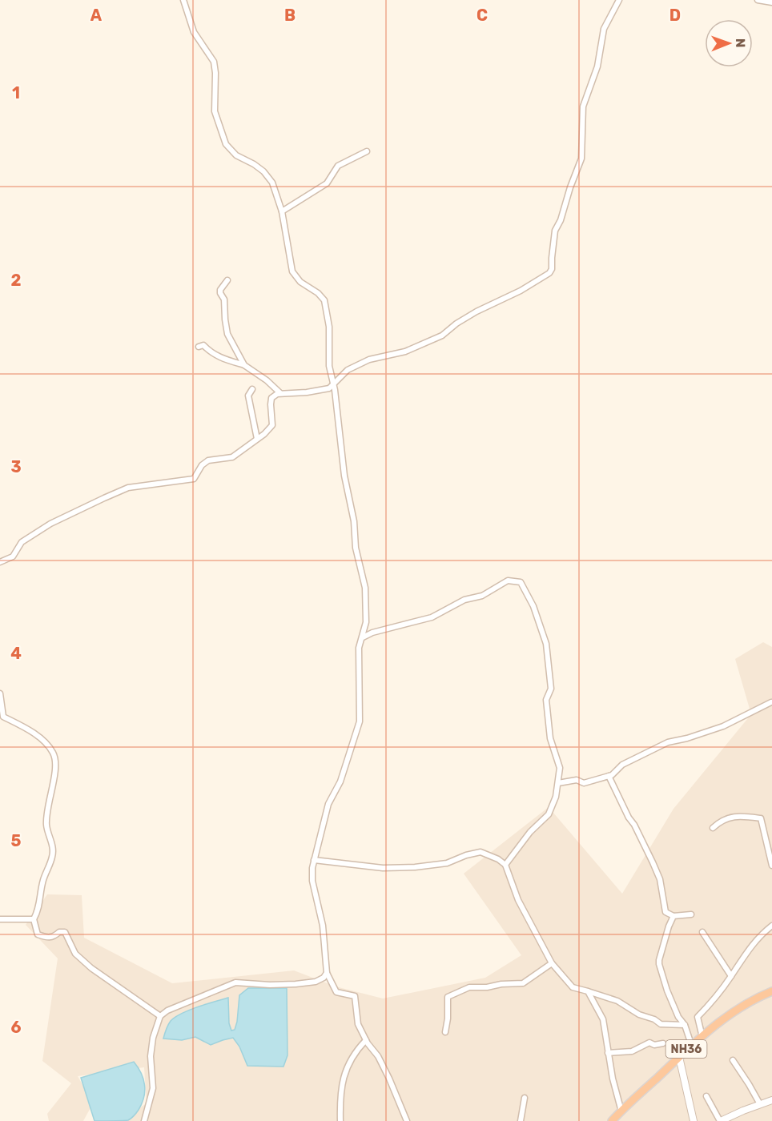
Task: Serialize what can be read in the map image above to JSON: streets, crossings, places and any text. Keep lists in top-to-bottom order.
{
  "streets": {
    "highway": ["NH36"]
  },
  "north": "right",
  "grid": {
    "columns": [
      "A",
      "B",
      "C",
      "D"
    ],
    "rows": [
      "1",
      "2",
      "3",
      "4",
      "5",
      "6"
    ]
  }
}
